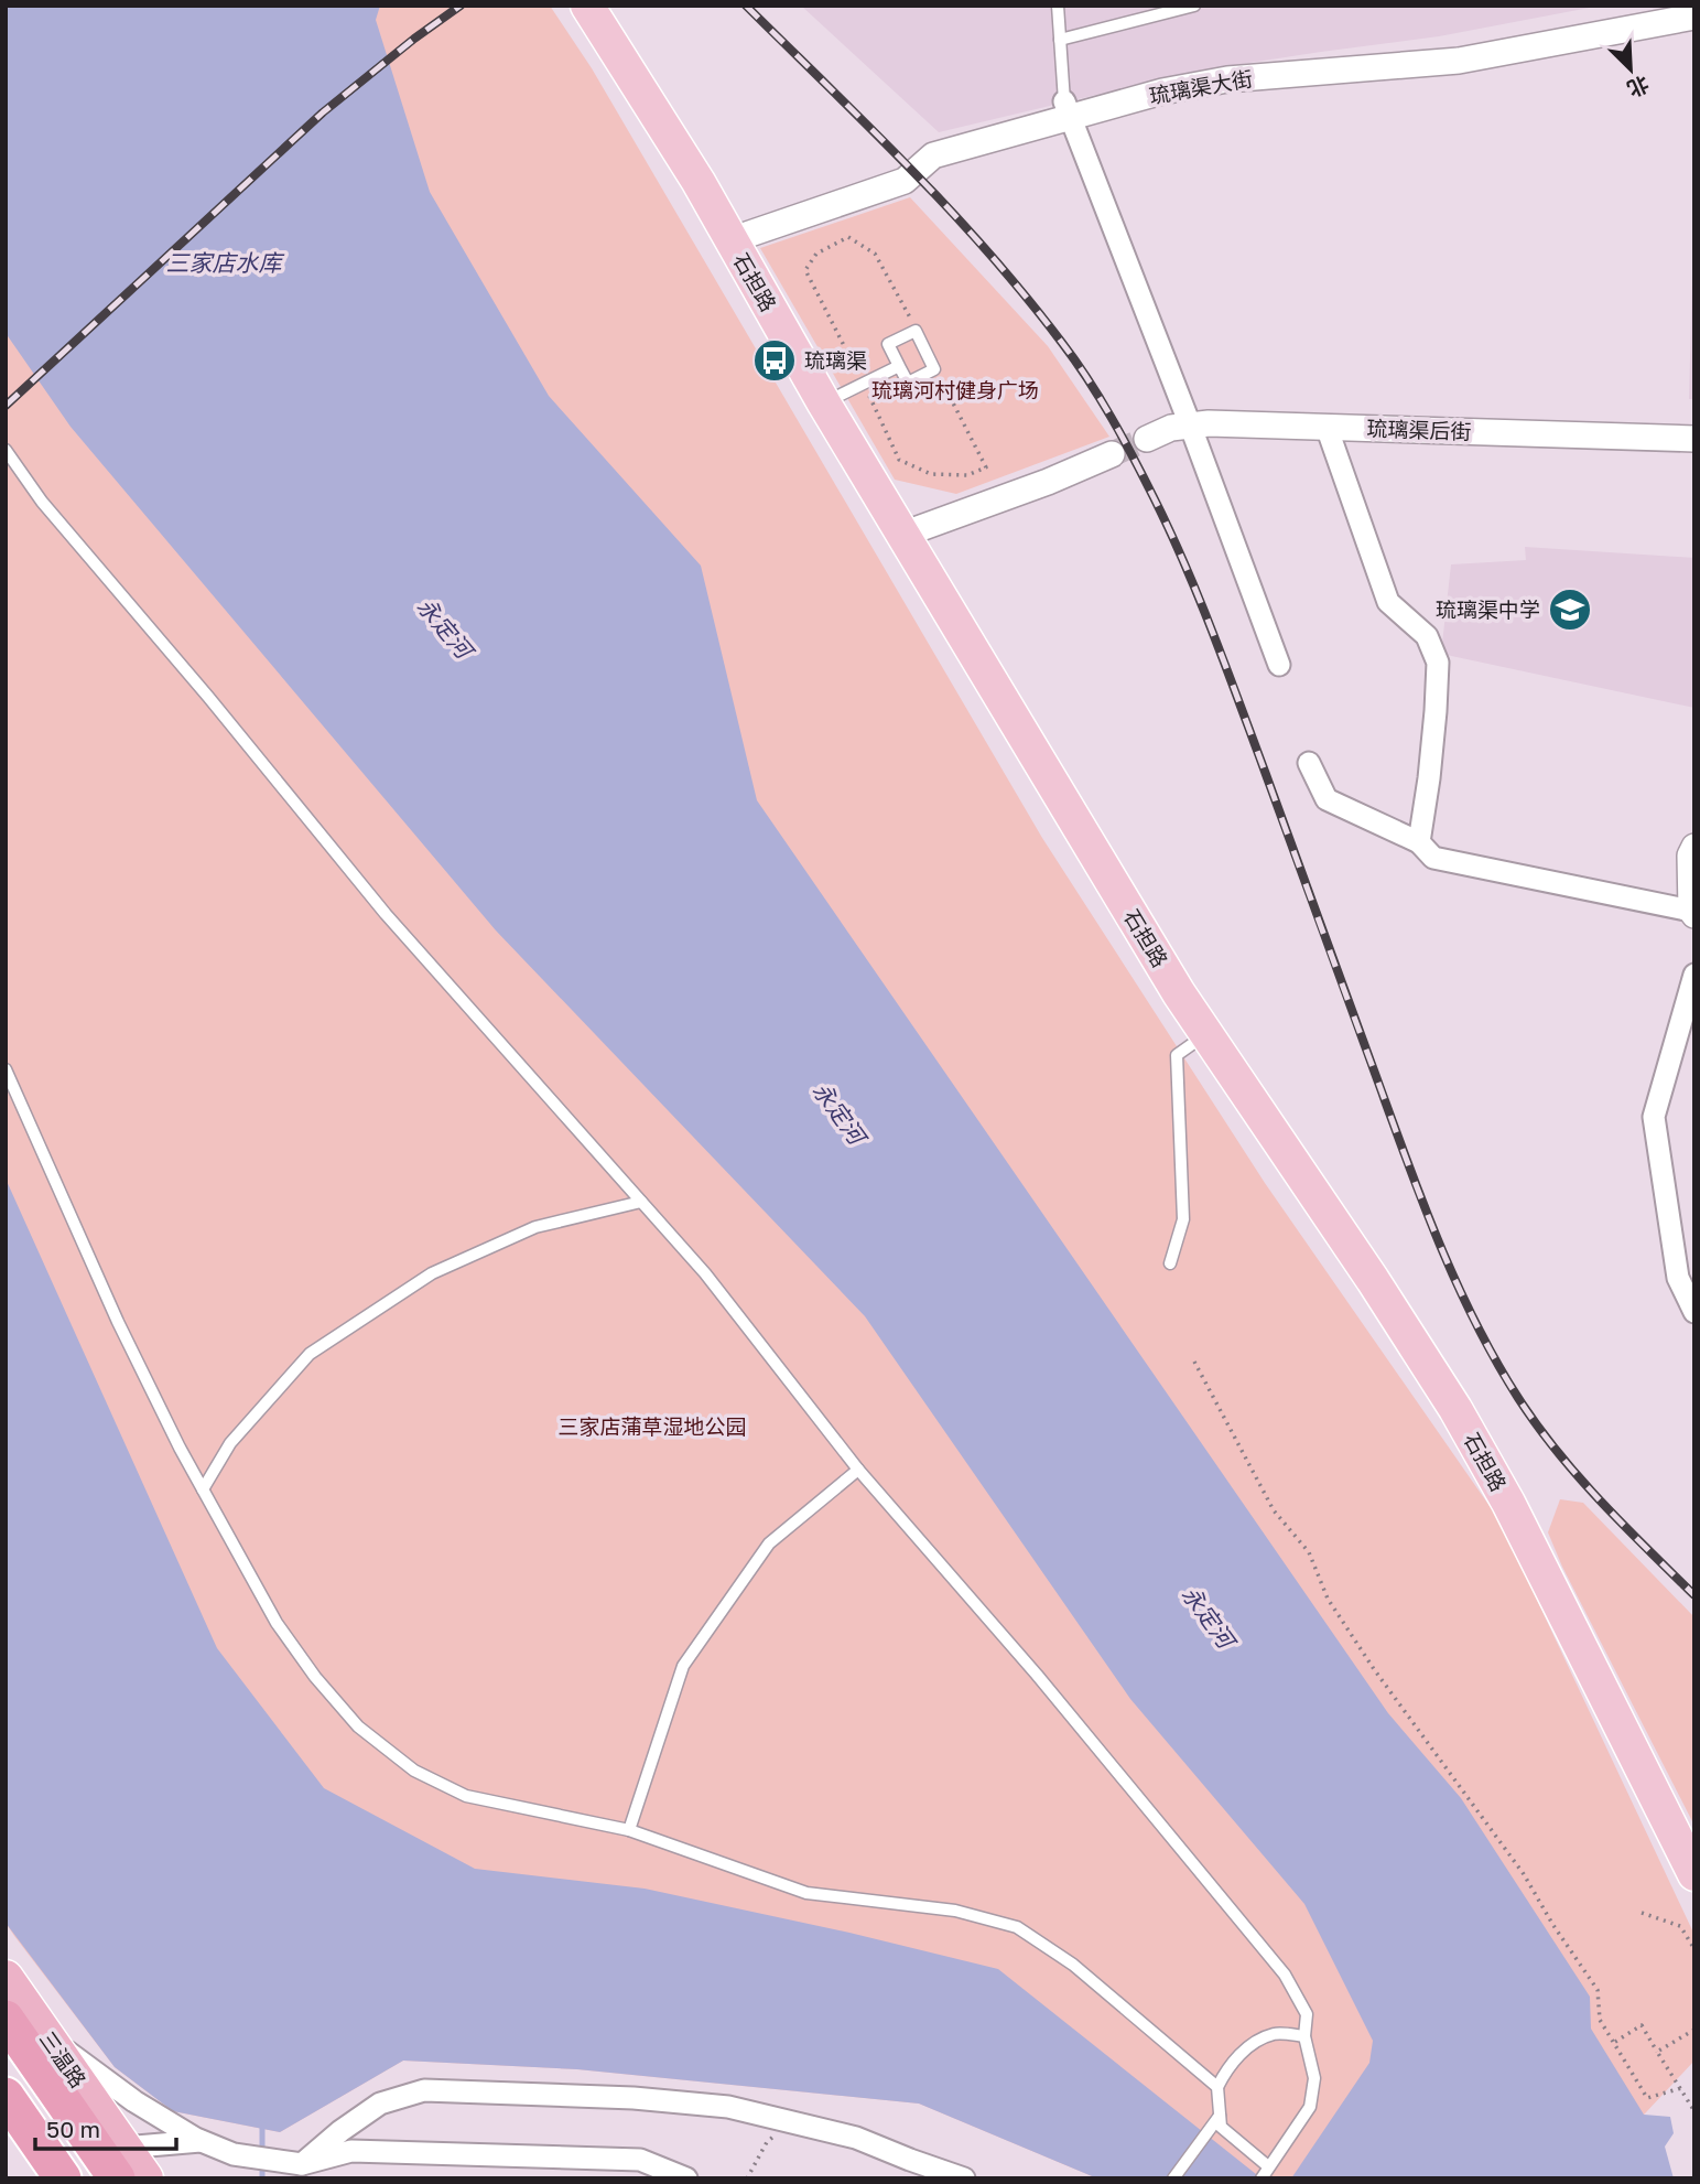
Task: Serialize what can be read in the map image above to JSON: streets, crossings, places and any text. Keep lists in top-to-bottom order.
{
  "streets": {
    "highway": ["三温路"],
    "main road": ["石担路"],
    "street": ["琉璃渠大街", "琉璃渠后街"]
  },
  "crossings": [
    ["琉璃渠大街", "石担路"]
  ],
  "water": ["三家店水库", "永定河"],
  "parks": ["琉璃河村健身广场", "三家店蒲草湿地公园"],
  "places": {
    "bus stop": ["琉璃渠"],
    "school or university": ["琉璃渠中学"]
  },
  "scale_bar": "50 m",
  "north": "bottom right"
}
